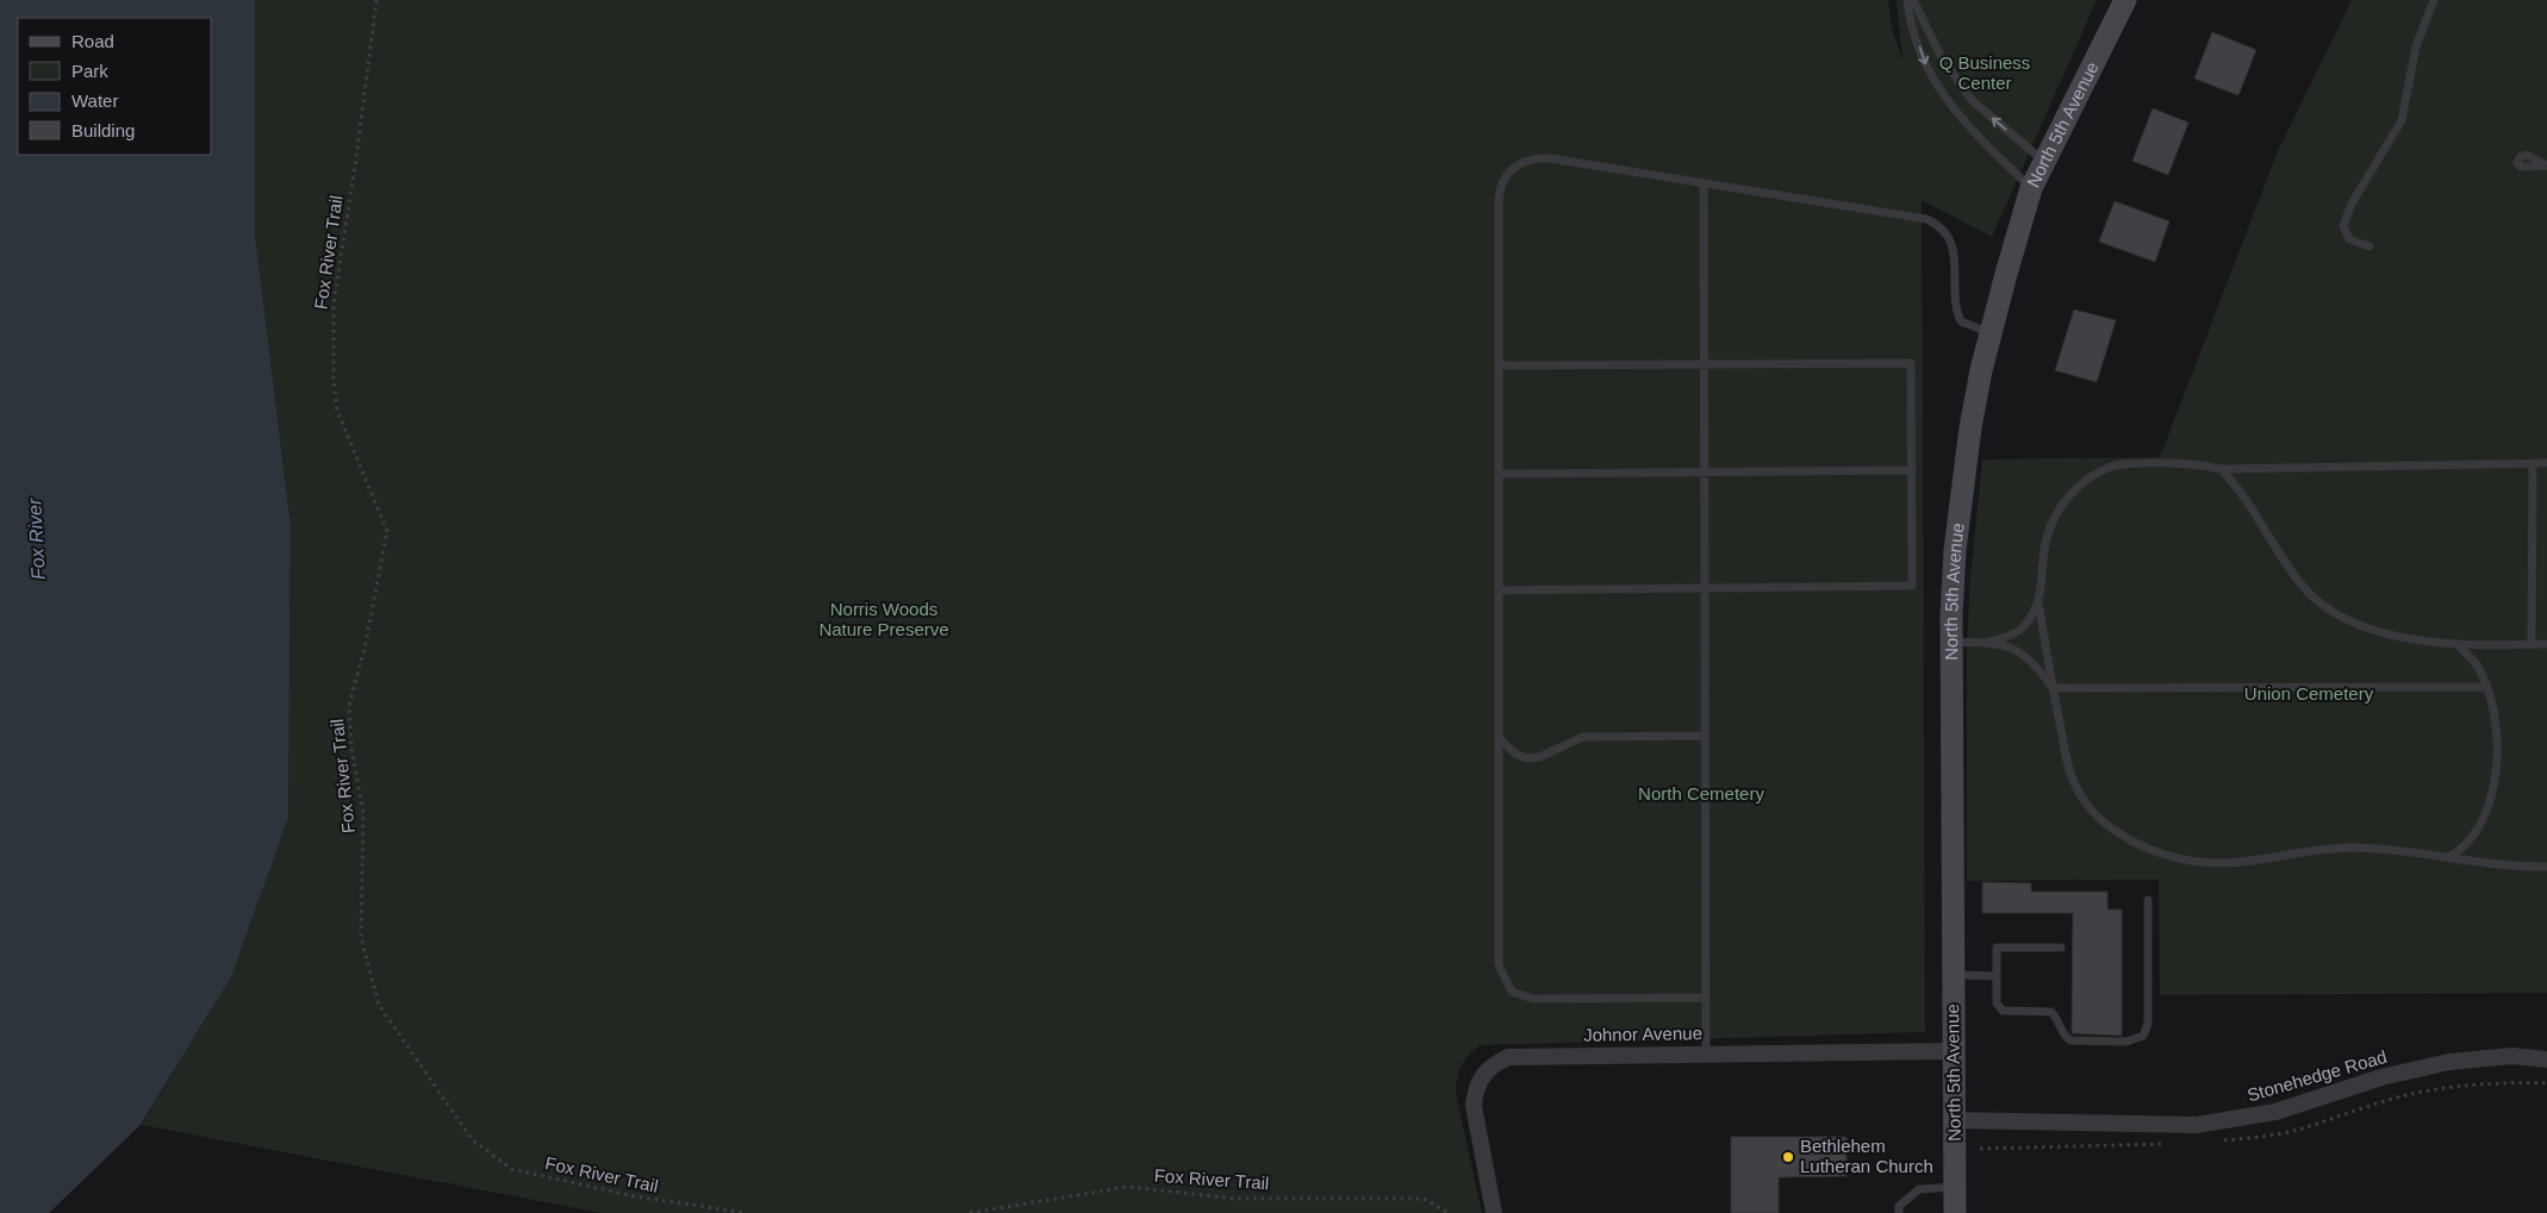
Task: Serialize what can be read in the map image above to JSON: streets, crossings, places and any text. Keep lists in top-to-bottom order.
{
  "streets": {
    "main road": ["North 5th Avenue"],
    "street": ["Johnor Avenue", "Stonehedge Road"],
    "path": ["Fox River Trail"]
  },
  "crossings": [
    ["North 5th Avenue", "Johnor Avenue"],
    ["North 5th Avenue", "Stonehedge Road"]
  ],
  "water": ["Fox River"],
  "parks": [
    "Q Business Center",
    "Norris Woods Nature Preserve",
    "Union Cemetery",
    "North Cemetery"
  ],
  "places": ["Bethlehem Lutheran Church"],
  "legend": [
    "Road",
    "Park",
    "Water",
    "Building"
  ]
}
